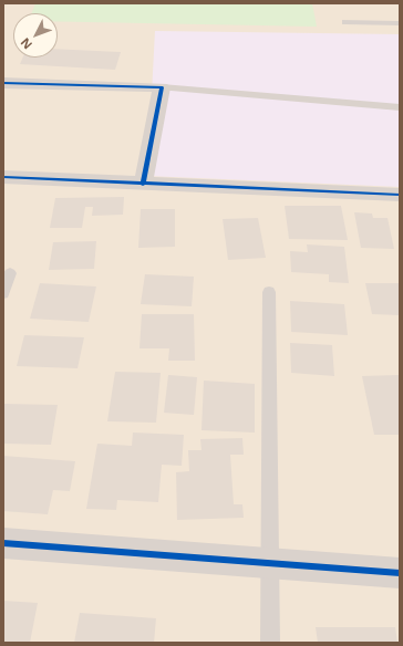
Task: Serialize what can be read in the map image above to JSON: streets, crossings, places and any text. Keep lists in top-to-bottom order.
{
  "north": "bottom left"
}
